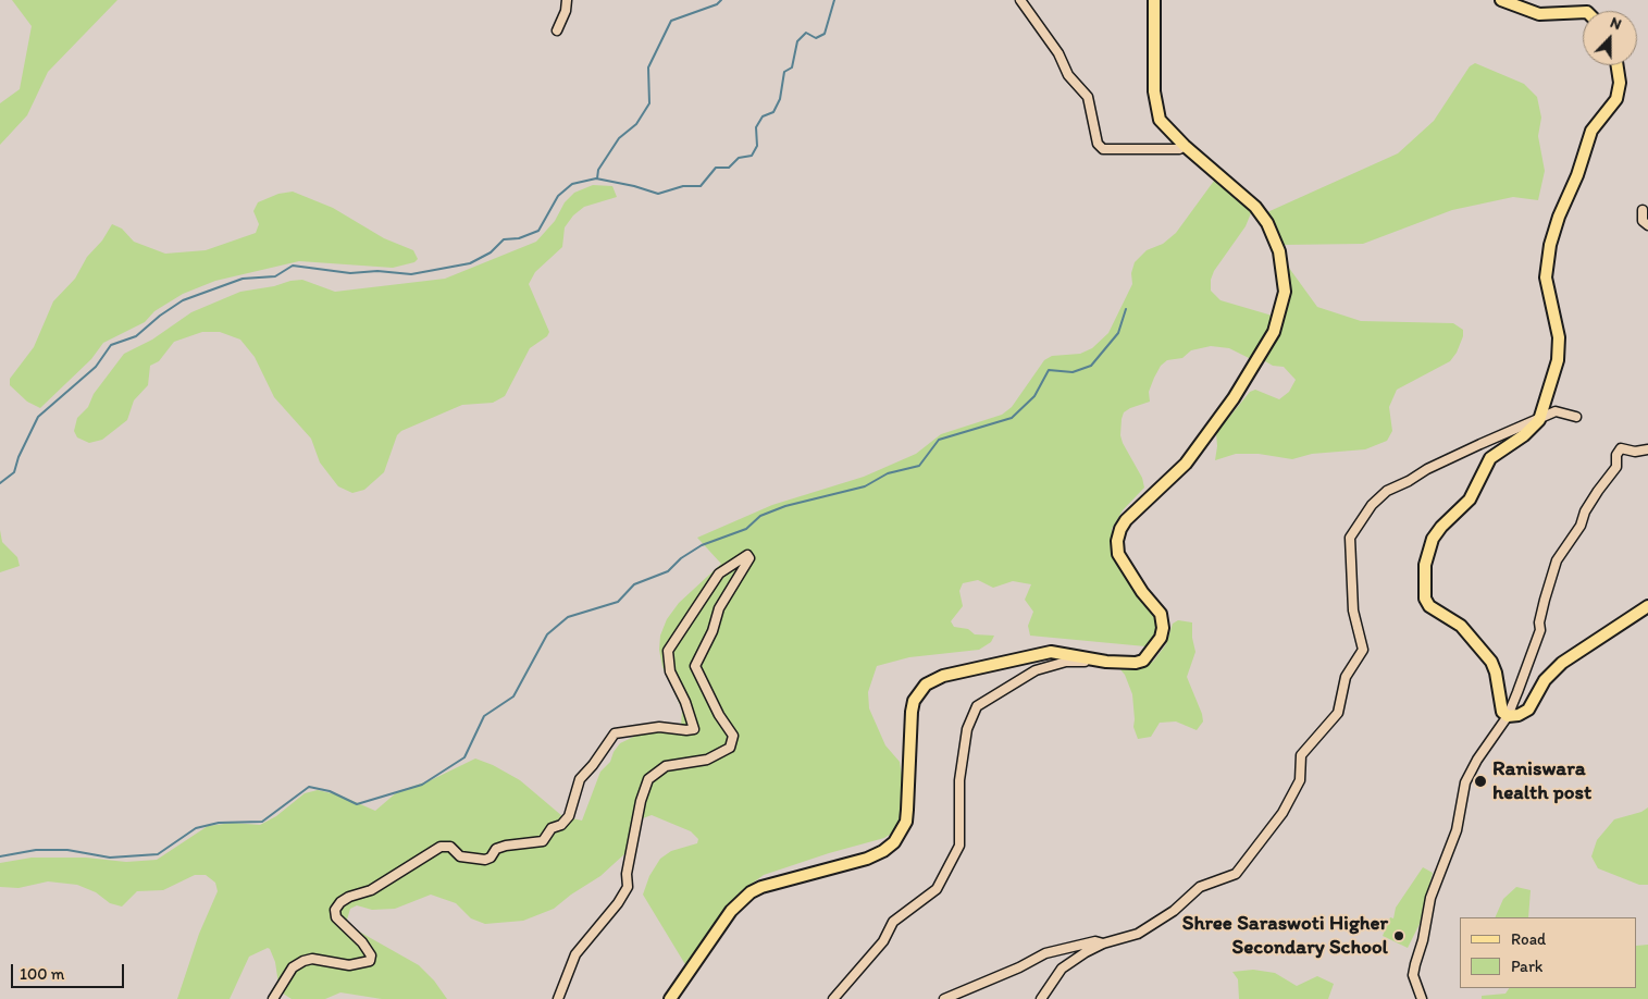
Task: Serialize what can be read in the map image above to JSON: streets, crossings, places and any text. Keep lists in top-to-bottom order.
{
  "places": ["Raniswara health post", "Shree Saraswoti Higher Secondary School"],
  "legend": ["Road", "Park"],
  "scale_bar": "100 m",
  "north": "top"
}
